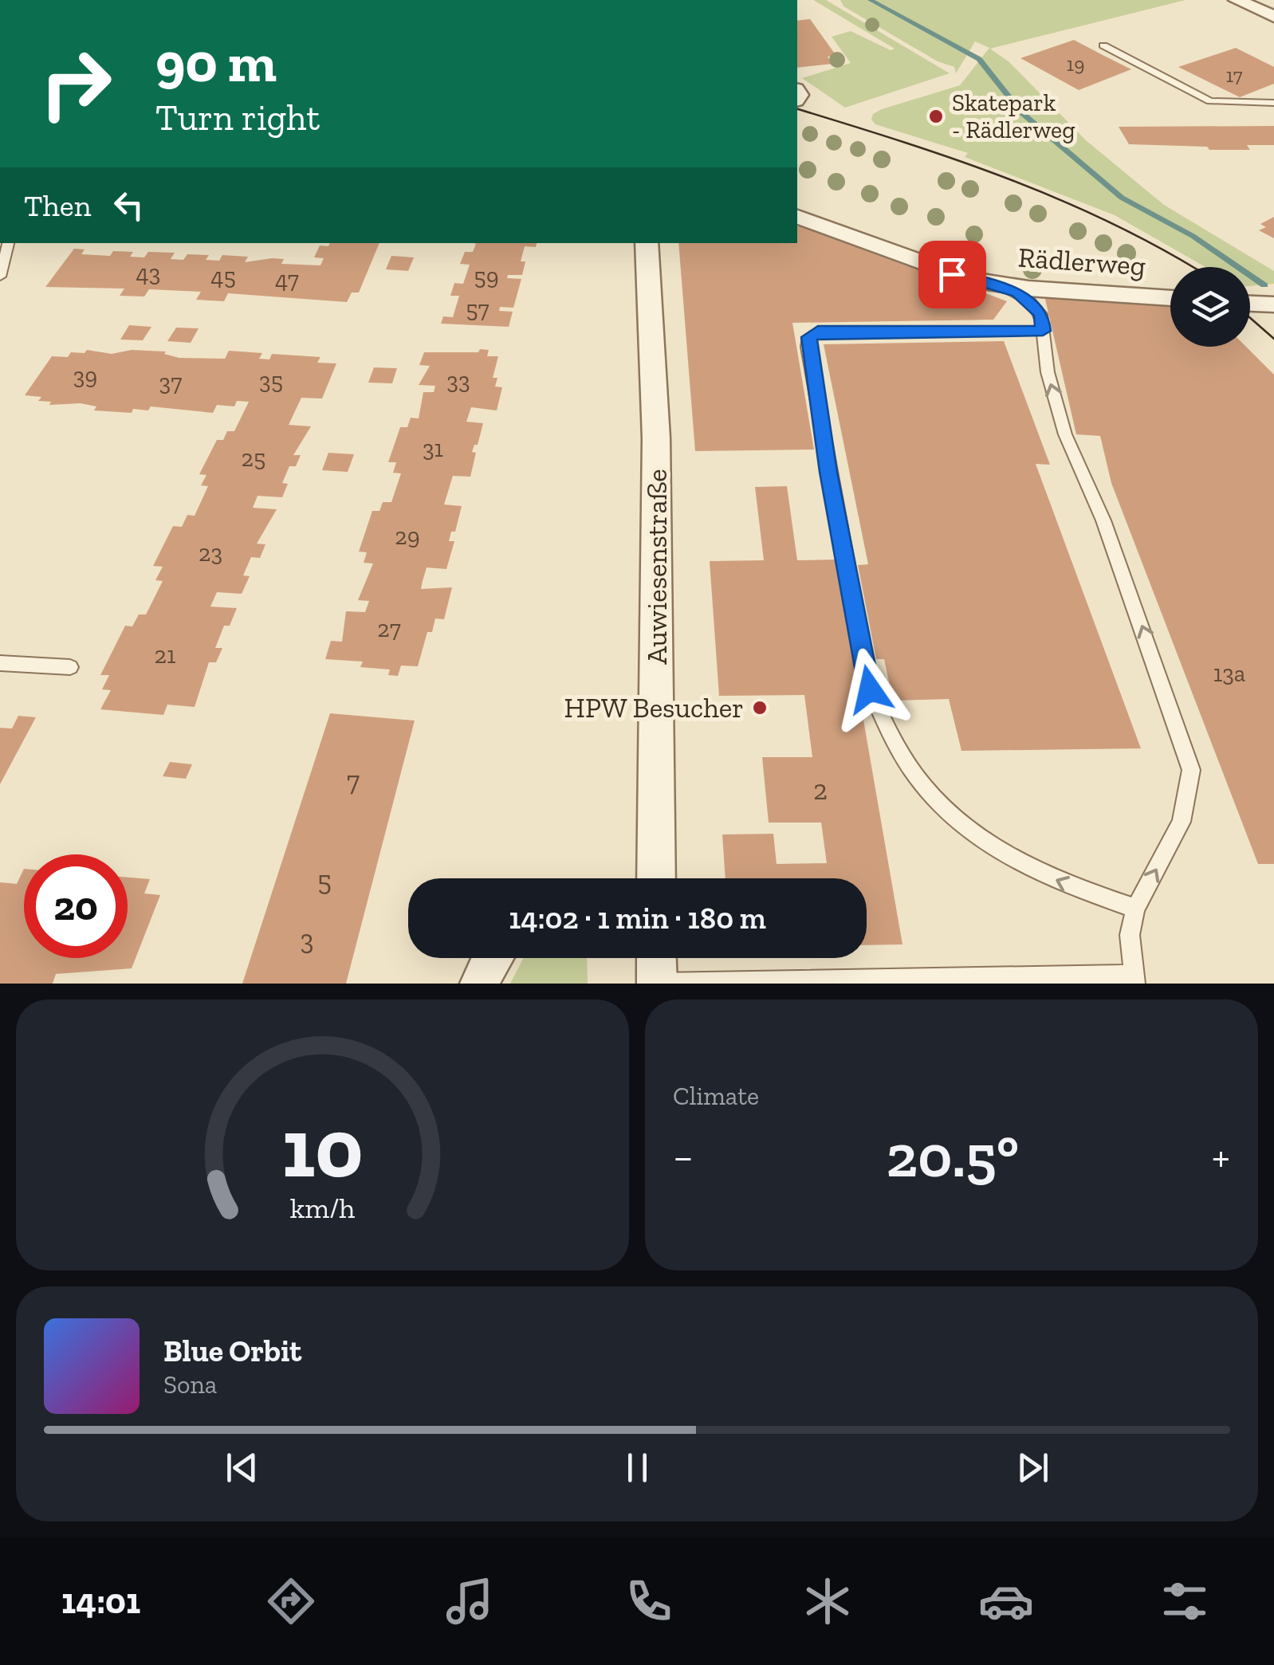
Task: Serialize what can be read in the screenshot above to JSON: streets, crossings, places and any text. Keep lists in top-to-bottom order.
{
  "streets": {
    "street": ["Rädlerweg", "Auwiesenstraße"]
  },
  "places": ["Skatepark - Rädlerweg", "HPW Besucher"],
  "house_numbers": [
    "19",
    "17",
    "43",
    "45",
    "59",
    "47",
    "57",
    "39",
    "35",
    "33",
    "37",
    "31",
    "25",
    "29",
    "23",
    "27",
    "21",
    "13a",
    "7",
    "2",
    "5",
    "3"
  ],
  "page": {
    "turn": ["90 m", "Turn right"],
    "then": "Then",
    "limit": "20",
    "trip": "14:02 · 1 min · 180 m",
    "tile": "Climate",
    "heat": ["−", "20.5°", "+"],
    "song": ["Blue Orbit", "Sona"],
    "tabs": "14:01",
    "gauge": ["10", "km/h"]
  }
}
